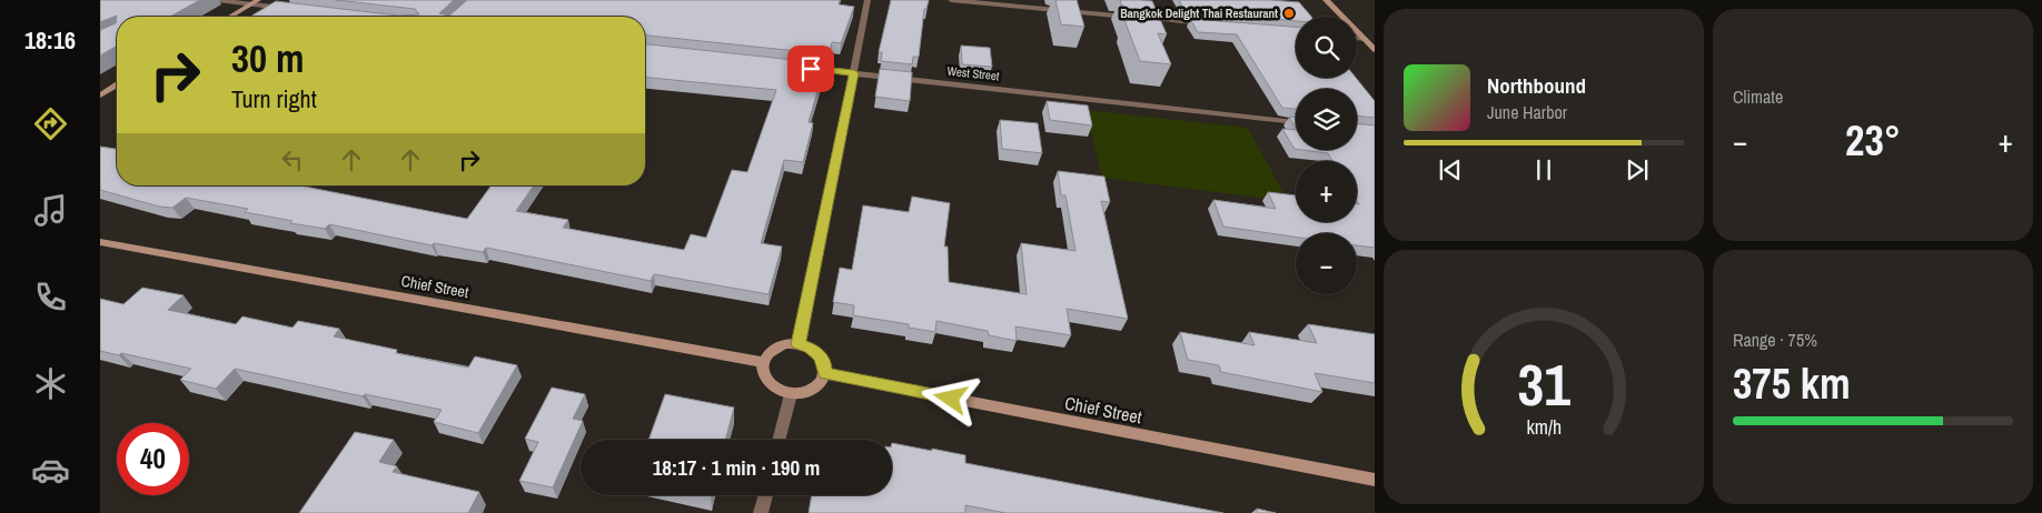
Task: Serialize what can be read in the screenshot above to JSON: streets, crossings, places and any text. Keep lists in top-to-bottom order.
{
  "streets": {
    "street": ["West Street", "Chief Street"]
  },
  "places": ["Bangkok Delight Thai Restaurant"],
  "page": {
    "tabs": "18:16",
    "tile": [
      "Climate",
      ["Range · 75%", "375 km"]
    ],
    "map_buttons": ["+", "−"],
    "turn": ["30 m", "Turn right"],
    "song": ["Northbound", "June Harbor"],
    "heat": ["−", "23°", "+"],
    "limit": "40",
    "trip": "18:17 · 1 min · 190 m",
    "gauge": ["31", "km/h"]
  }
}
